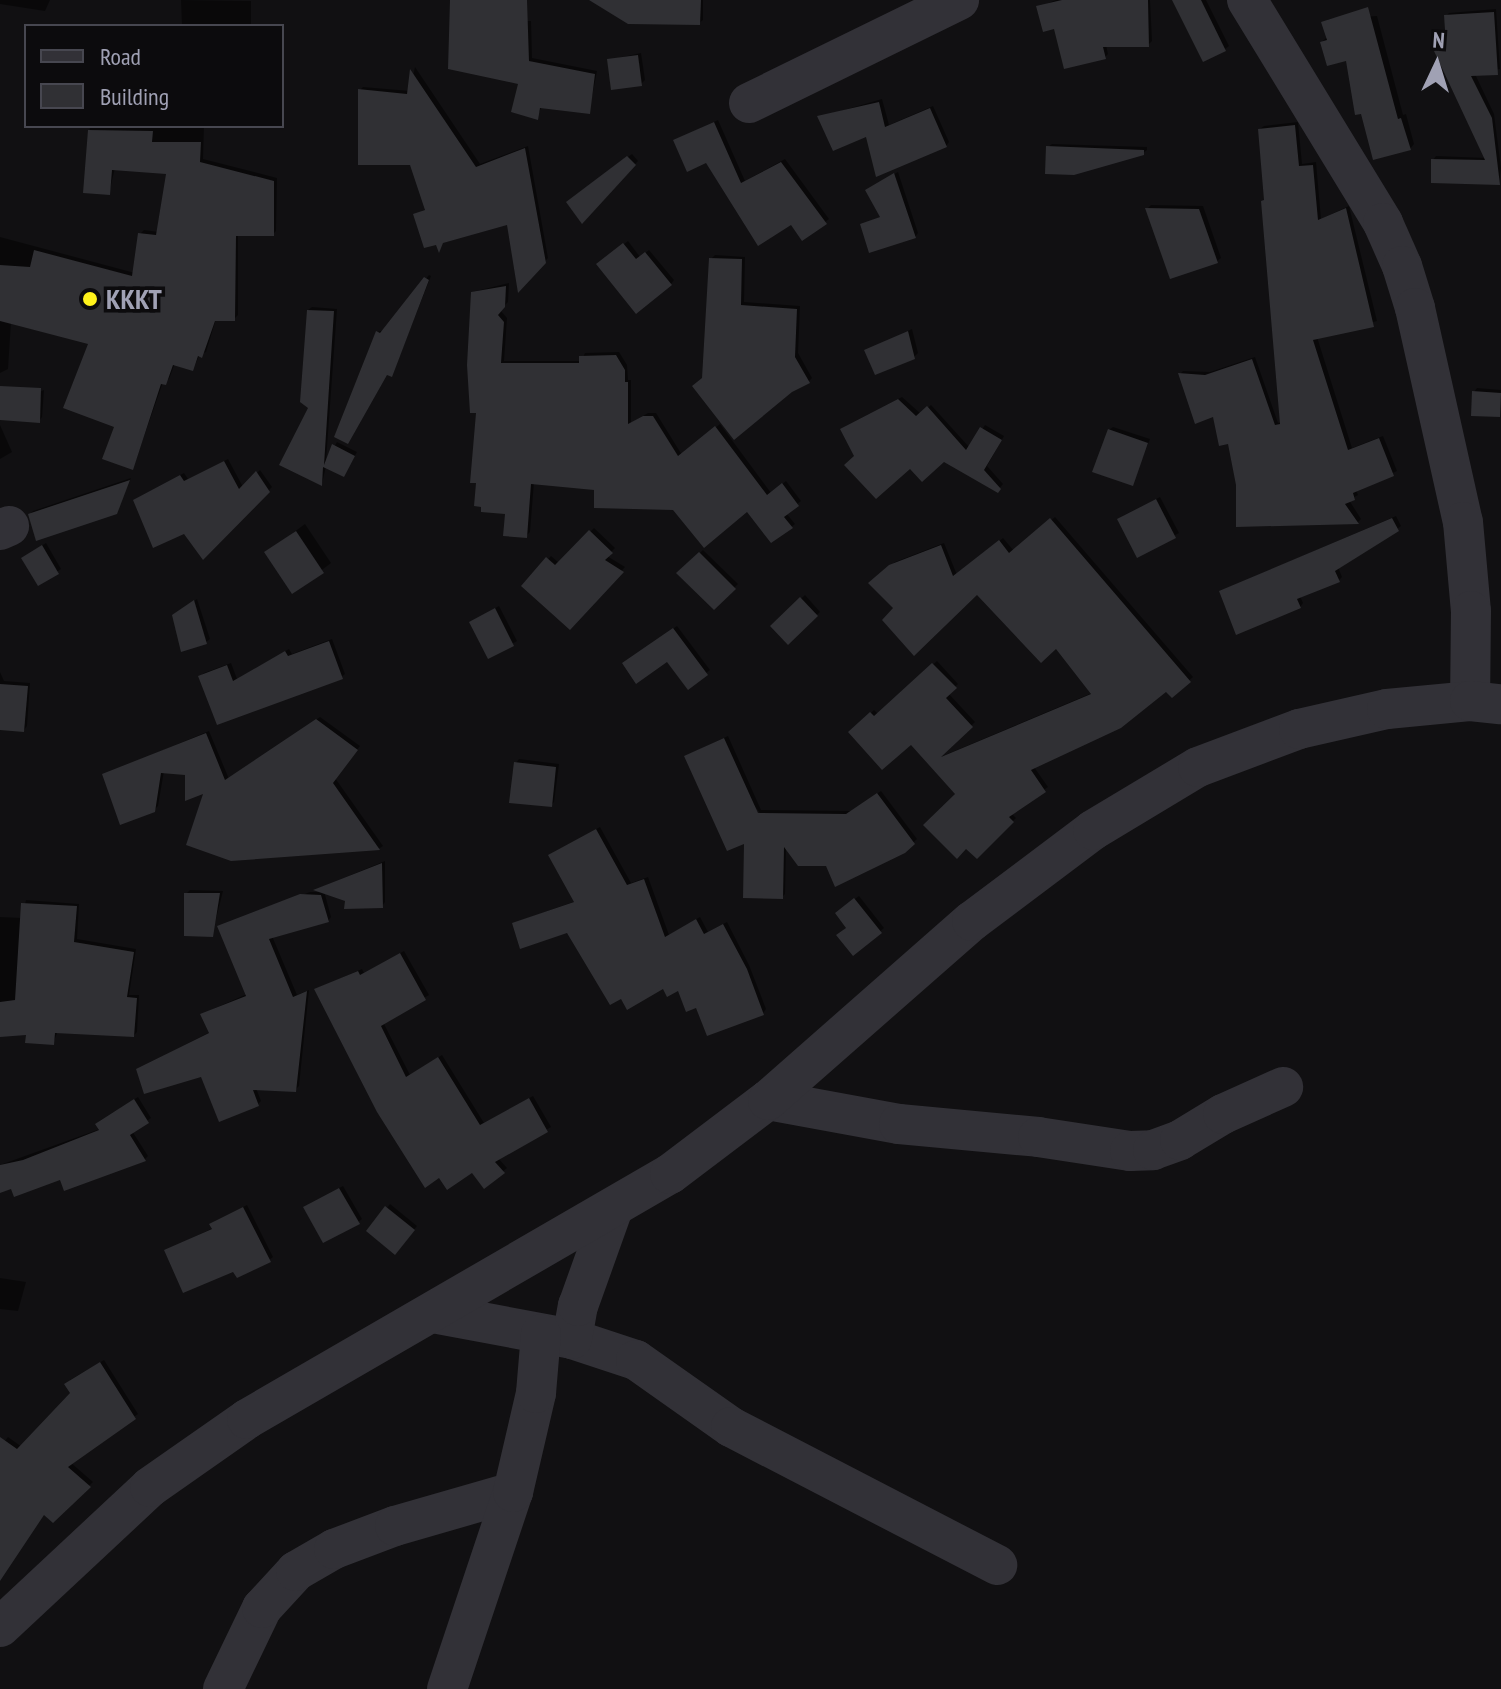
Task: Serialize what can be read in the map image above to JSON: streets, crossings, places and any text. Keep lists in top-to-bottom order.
{
  "places": ["KKKT"],
  "legend": ["Road", "Building"],
  "north": "top"
}
